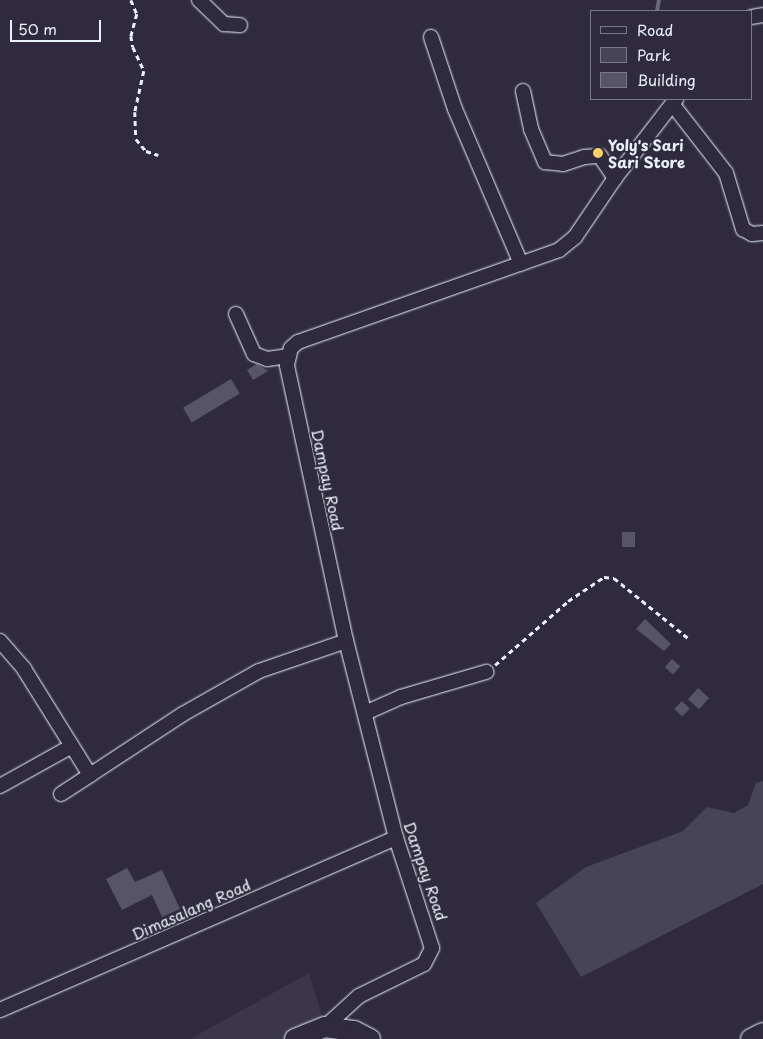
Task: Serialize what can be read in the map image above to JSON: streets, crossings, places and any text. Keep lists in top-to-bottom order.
{
  "streets": {
    "street": ["Dampay Road", "Dimasalang Road"]
  },
  "crossings": [
    ["Dampay Road", "Dimasalang Road"]
  ],
  "places": ["Yoly's Sari Sari Store"],
  "legend": ["Road", "Park", "Building"],
  "scale_bar": "50 m"
}
